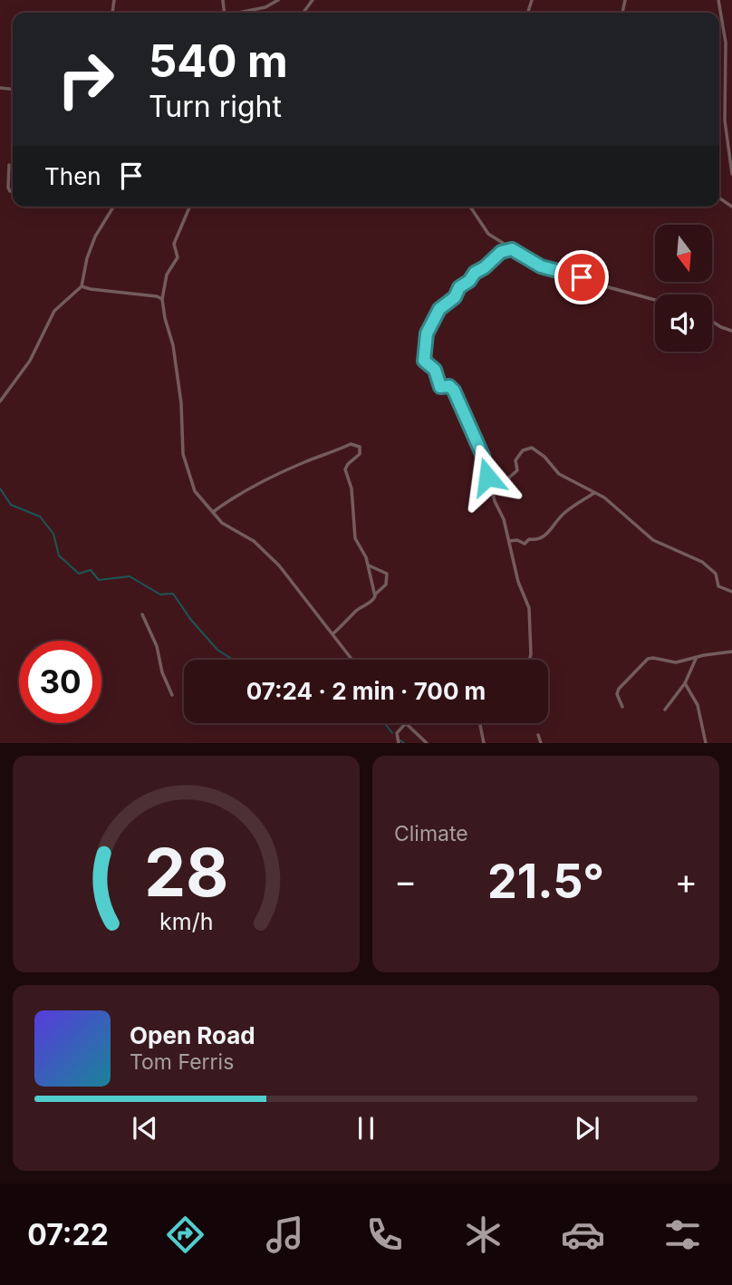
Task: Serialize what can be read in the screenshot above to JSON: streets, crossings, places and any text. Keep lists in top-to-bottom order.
{
  "north": "bottom",
  "page": {
    "turn": ["540 m", "Turn right"],
    "then": "Then",
    "limit": "30",
    "trip": "07:24 · 2 min · 700 m",
    "tile": "Climate",
    "heat": ["−", "21.5°", "+"],
    "song": ["Open Road", "Tom Ferris"],
    "tabs": "07:22",
    "gauge": ["28", "km/h"]
  }
}
